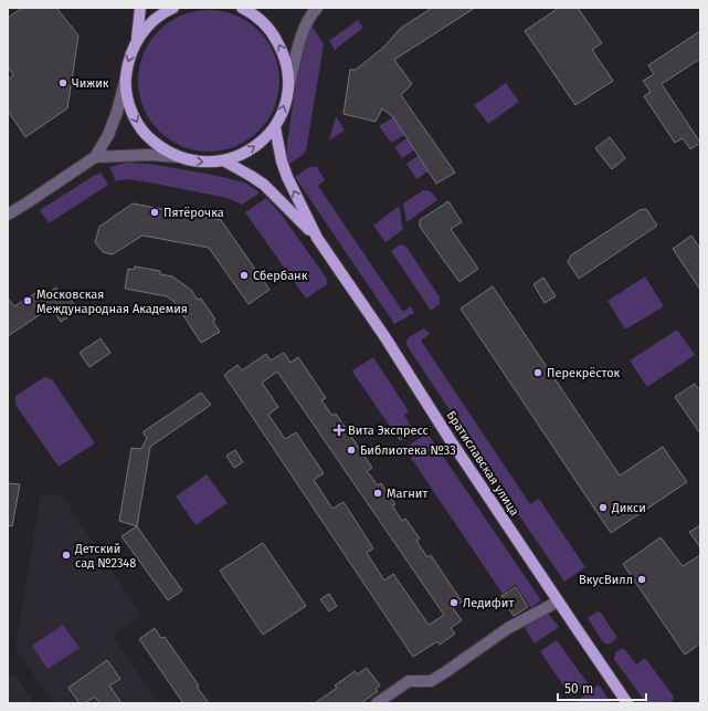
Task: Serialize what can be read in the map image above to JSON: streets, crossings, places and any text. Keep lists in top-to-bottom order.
{
  "streets": {
    "main road": ["Братиславская улица"]
  },
  "places": {
    "other": [
      "Чижик",
      "Пятёрочка",
      "Сбербанк",
      "Московская Международная Академия",
      "Перекрёсток",
      "Библиотека №33",
      "Магнит",
      "Дикси",
      "Детский сад №2348",
      "ВкусВилл",
      "Ледифит"
    ],
    "health": ["Вита Экспресс"]
  },
  "scale_bar": "50 m"
}
